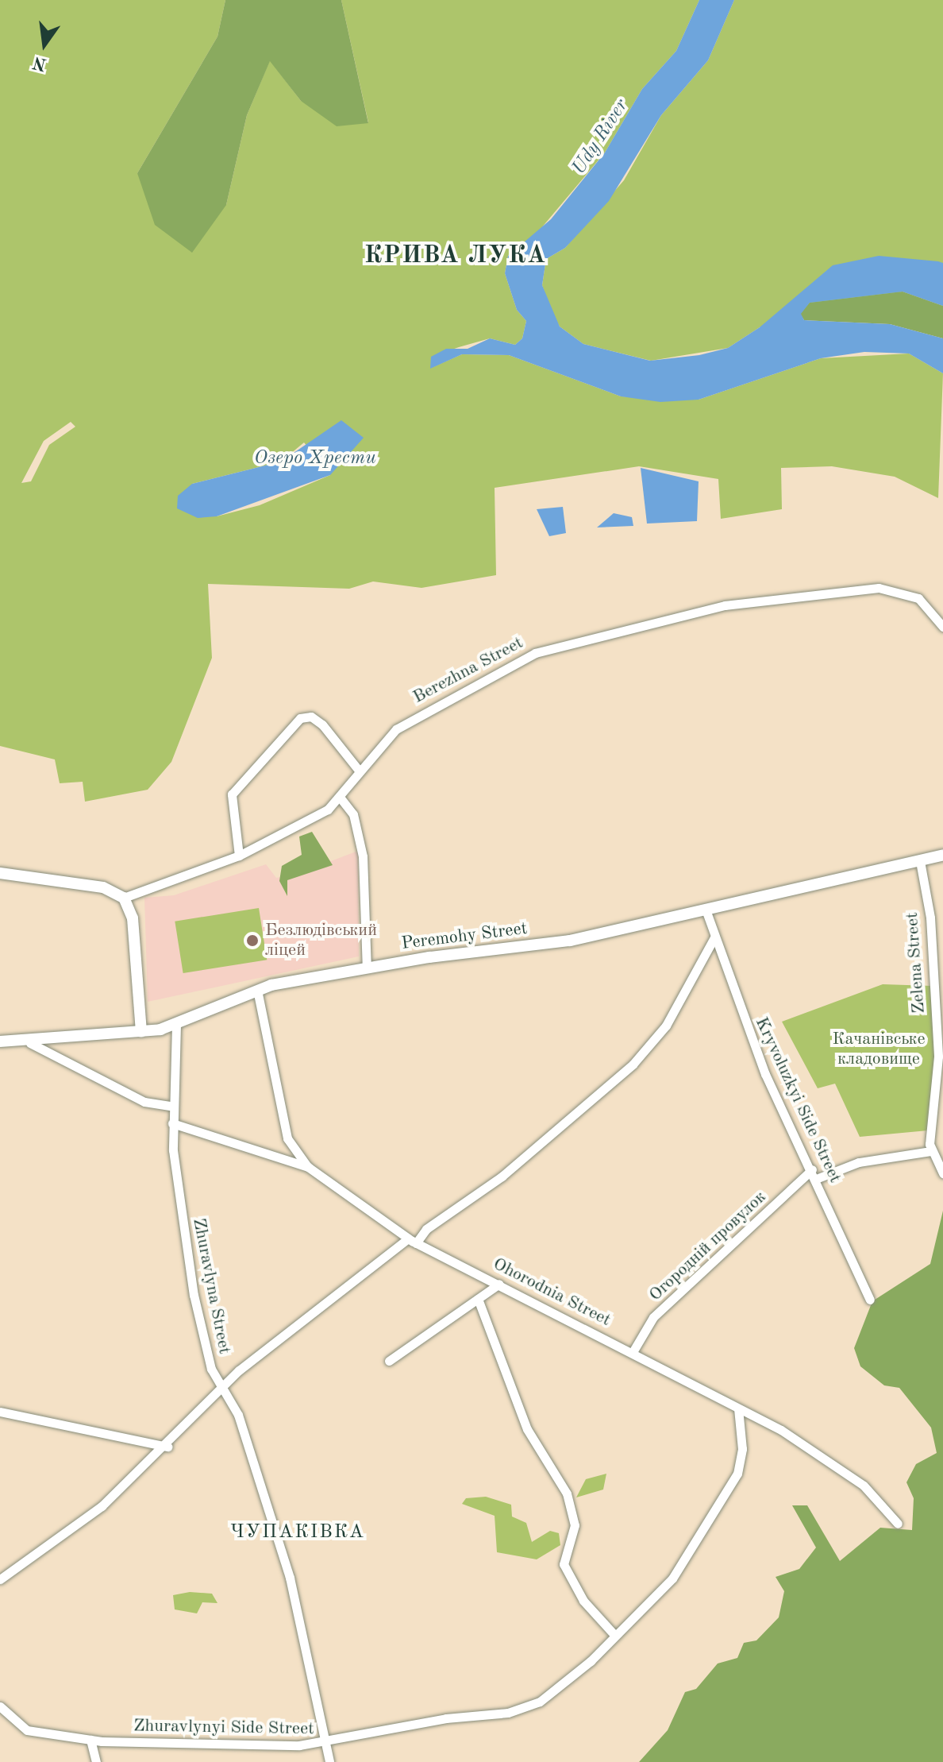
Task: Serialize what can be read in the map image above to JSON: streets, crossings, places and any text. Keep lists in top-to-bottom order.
{
  "streets": {
    "street": [
      "Berezhna Street",
      "Peremohy Street",
      "Zelena Street",
      "Kryvoluzkyi Side Street",
      "Огородній провулок",
      "Zhuravlyna Street",
      "Ohorodnia Street",
      "Zhuravlynyi Side Street"
    ]
  },
  "crossings": [
    ["Peremohy Street", "Zelena Street"],
    ["Peremohy Street", "Kryvoluzkyi Side Street"],
    ["Peremohy Street", "Zhuravlyna Street"],
    ["Kryvoluzkyi Side Street", "Огородній провулок"],
    ["Огородній провулок", "Ohorodnia Street"],
    ["Zhuravlyna Street", "Ohorodnia Street"],
    ["Zhuravlyna Street", "Zhuravlynyi Side Street"],
    ["Ohorodnia Street", "Zhuravlynyi Side Street"]
  ],
  "districts": ["КРИВА ЛУКА", "ЧУПАКІВКА"],
  "water": ["Udy River", "Озеро Хрести"],
  "parks": ["Качанівське кладовище"],
  "places": ["Безлюдівський ліцей"],
  "north": "bottom"
}
